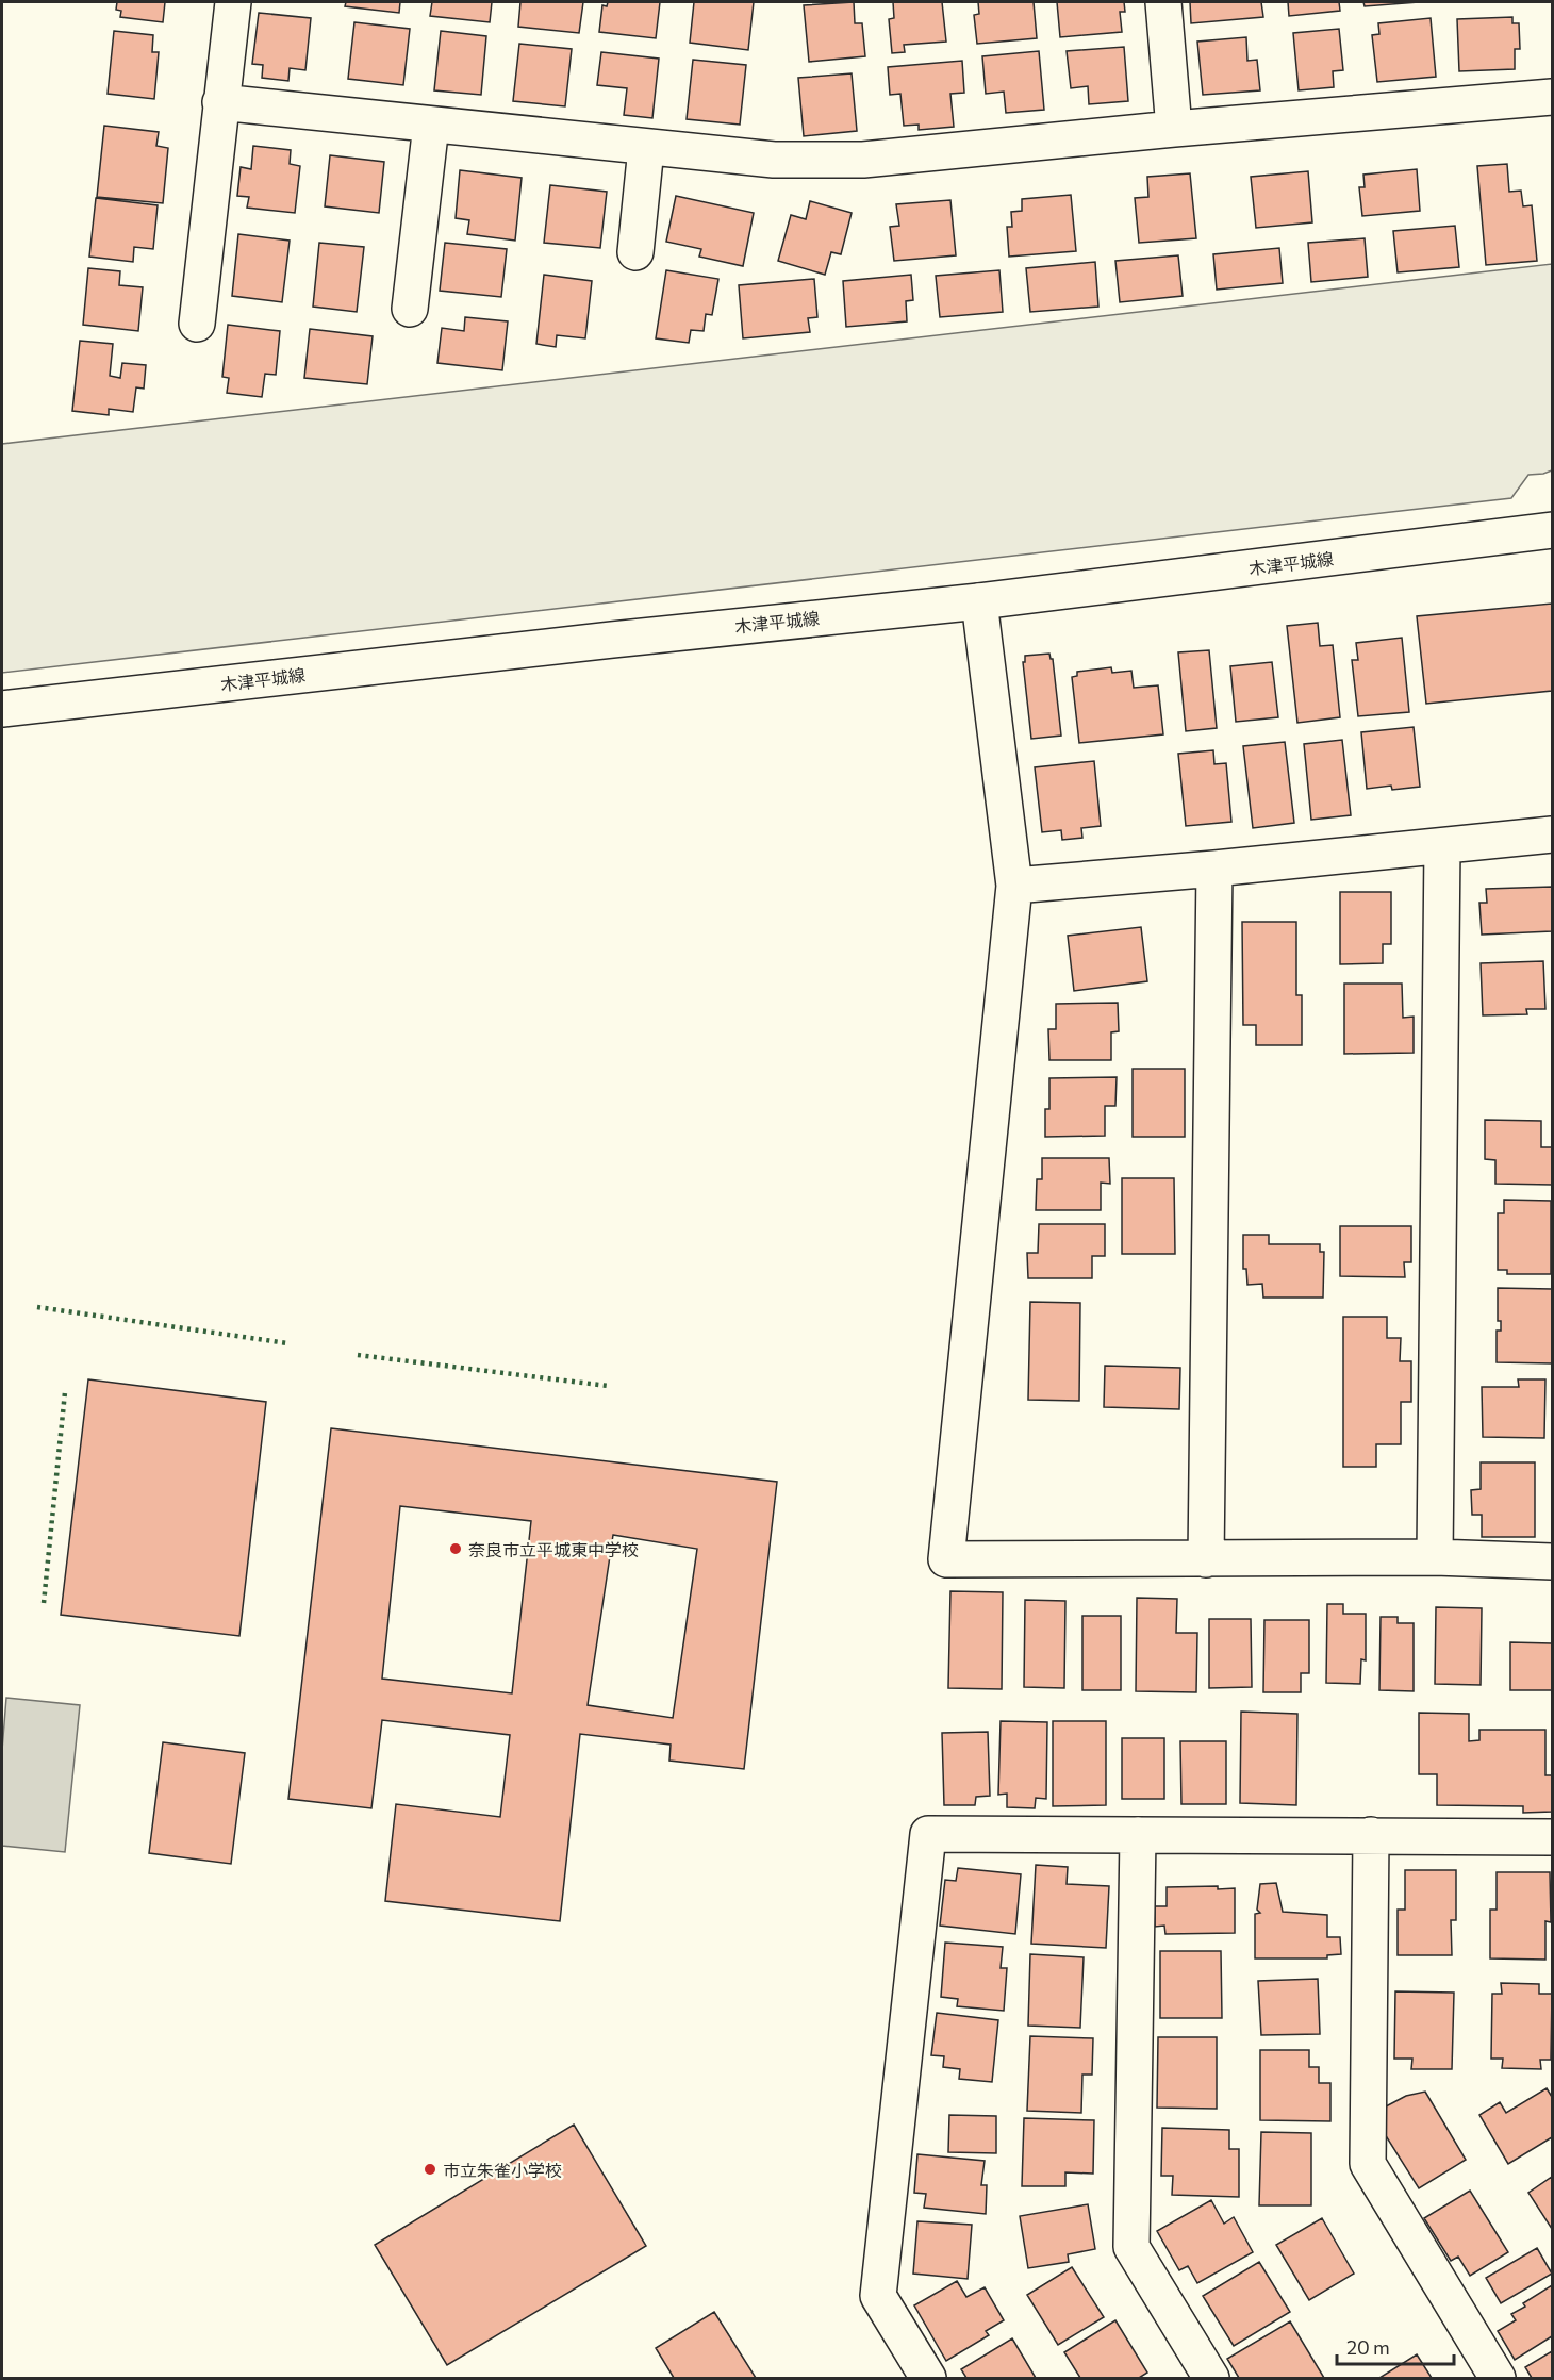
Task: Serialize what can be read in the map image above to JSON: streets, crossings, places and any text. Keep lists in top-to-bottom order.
{
  "streets": {
    "street": ["木津平城線"]
  },
  "places": ["奈良市立平城東中学校", "市立朱雀小学校"],
  "scale_bar": "20 m"
}
